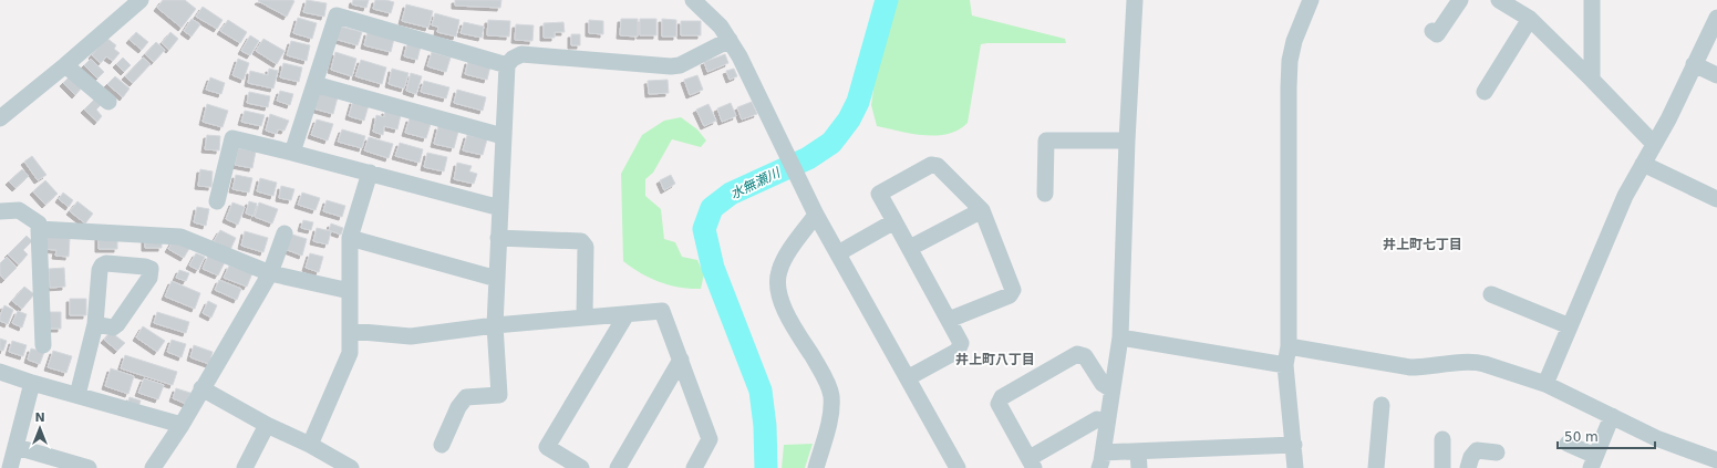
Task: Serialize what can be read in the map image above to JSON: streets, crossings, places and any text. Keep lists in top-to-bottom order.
{
  "districts": ["井上町七丁目", "井上町八丁目"],
  "water": ["水無瀬川"],
  "scale_bar": "50 m",
  "north": "top"
}
